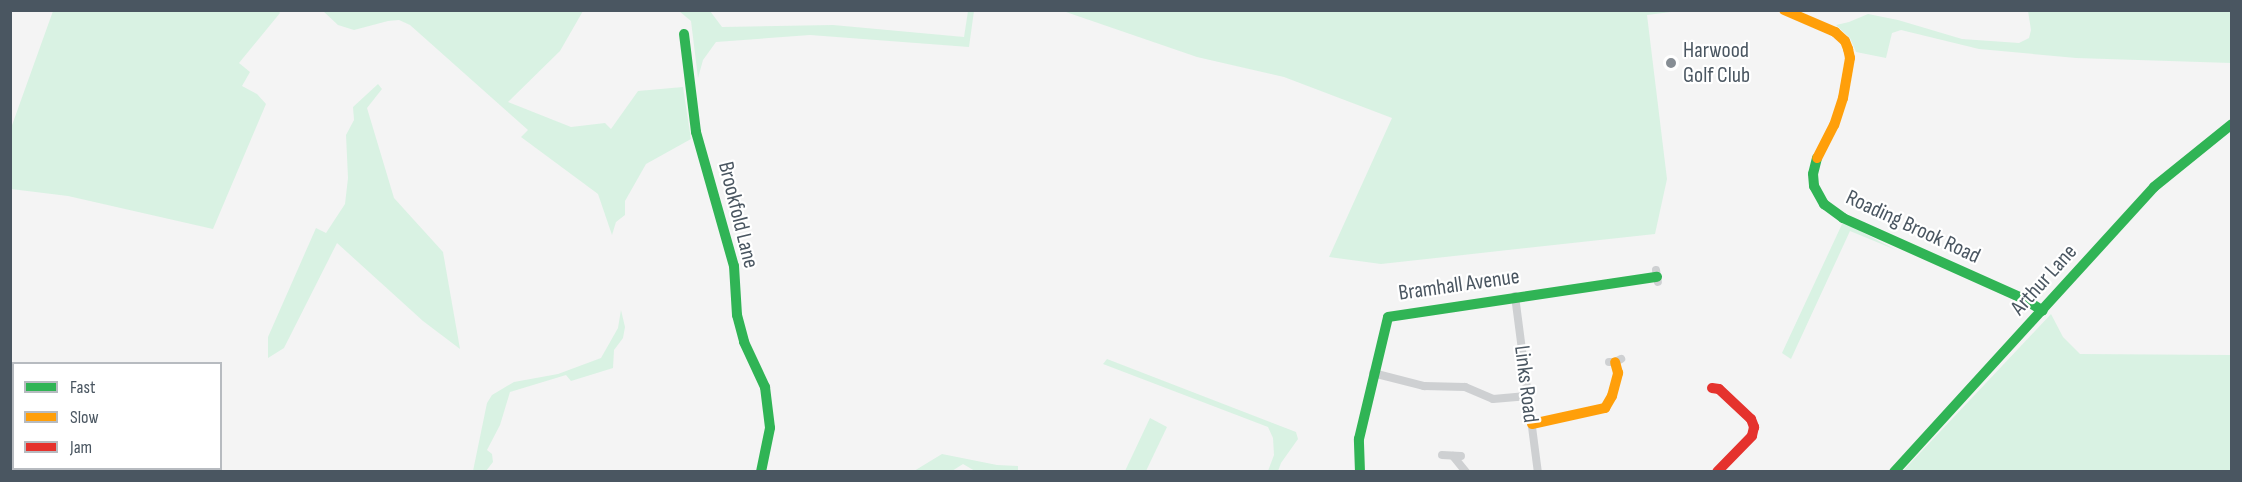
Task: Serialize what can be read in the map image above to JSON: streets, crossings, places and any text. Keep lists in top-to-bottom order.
{
  "streets": {
    "street": [
      "Brookfold Lane",
      "Roading Brook Road",
      "Arthur Lane",
      "Bramhall Avenue",
      "Links Road"
    ]
  },
  "crossings": [
    ["Roading Brook Road", "Arthur Lane"],
    ["Bramhall Avenue", "Links Road"]
  ],
  "places": ["Harwood Golf Club"],
  "legend": ["Fast", "Slow", "Jam"]
}
